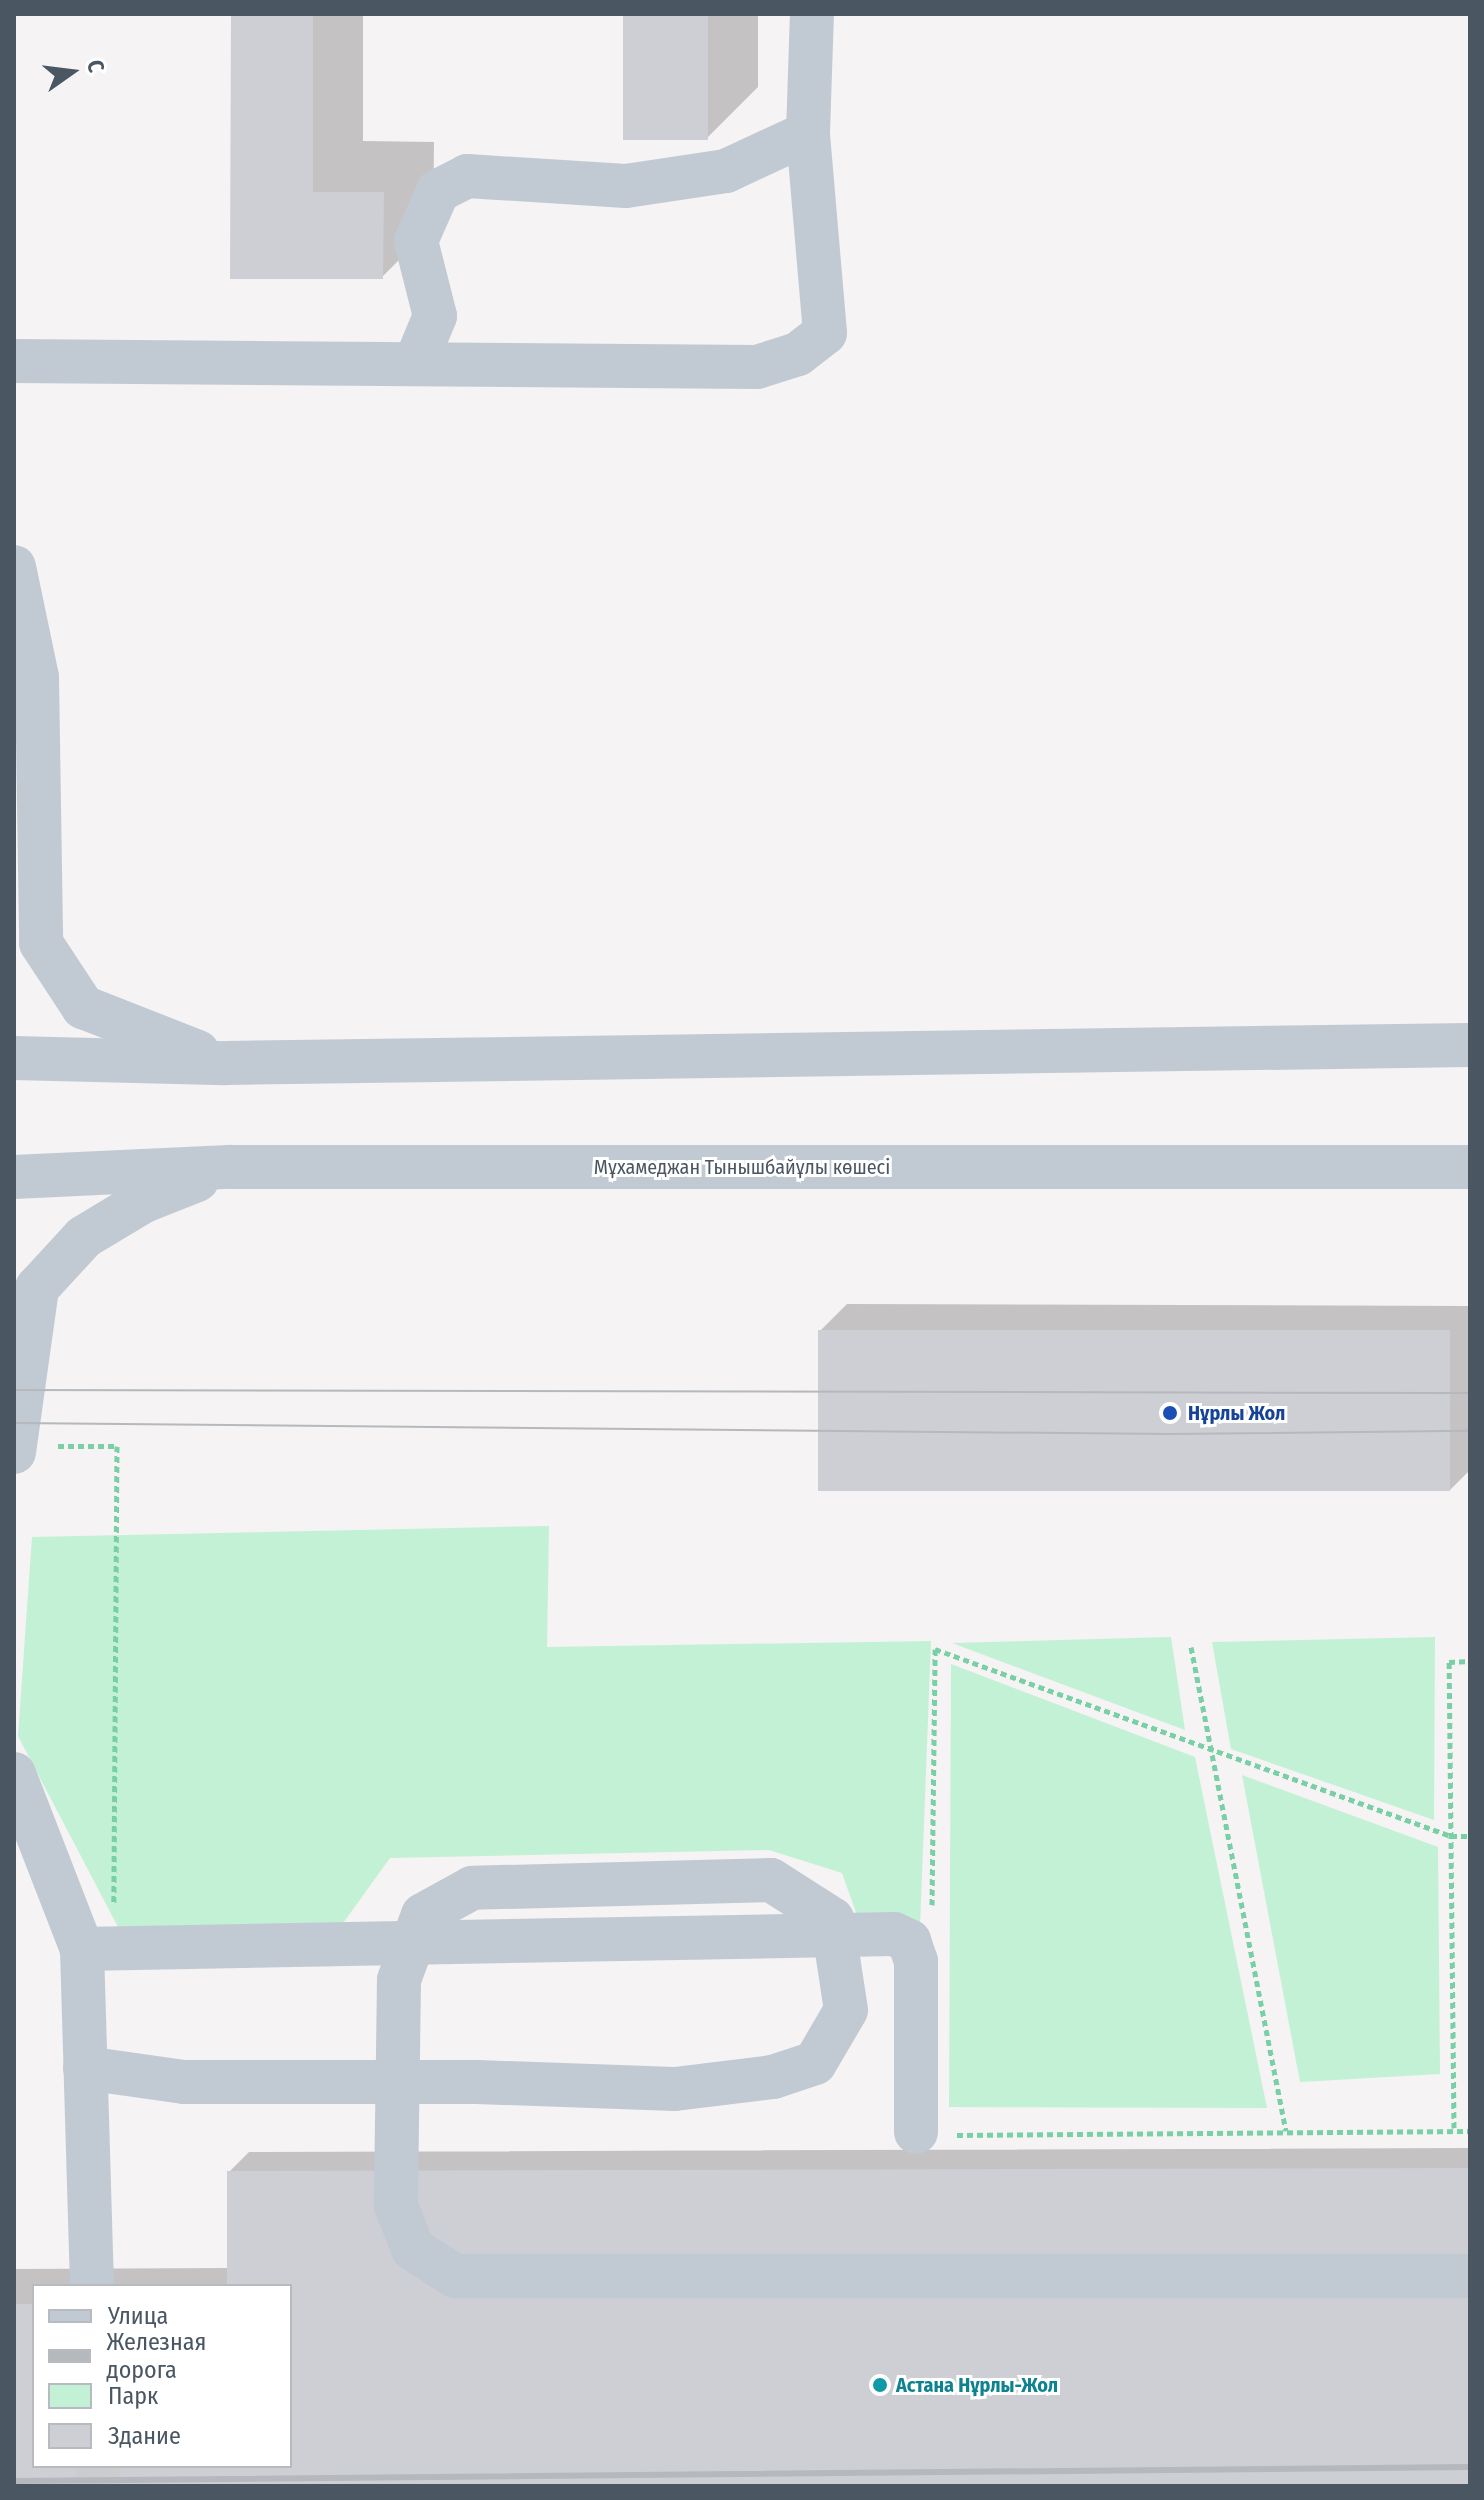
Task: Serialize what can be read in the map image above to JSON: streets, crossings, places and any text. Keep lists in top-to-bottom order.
{
  "streets": {
    "street": ["Мұхамеджан Тынышбайұлы көшесі"]
  },
  "places": ["Нұрлы Жол", "Астана Нұрлы-Жол"],
  "legend": [
    "Улица",
    "Железная дорога",
    "Парк",
    "Здание"
  ],
  "north": "right"
}
